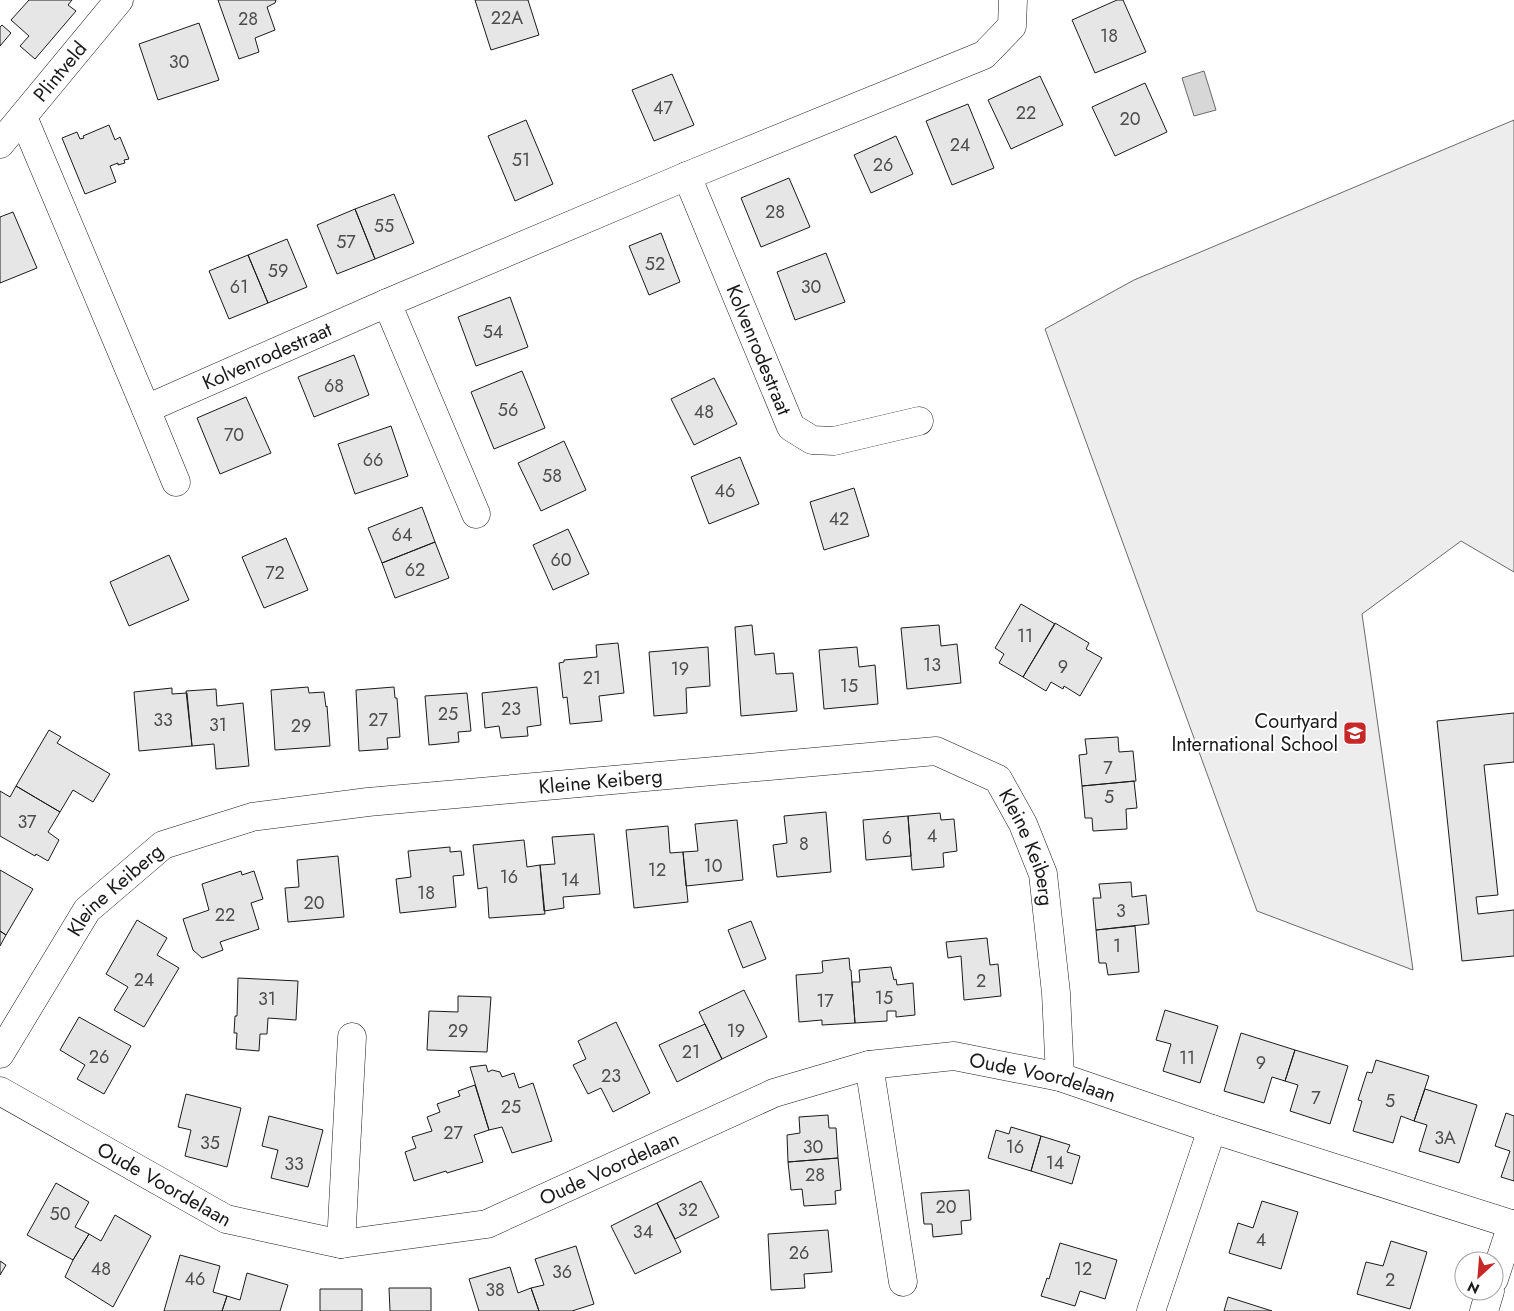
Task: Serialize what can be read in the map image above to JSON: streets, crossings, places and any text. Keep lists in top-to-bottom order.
{
  "streets": {
    "street": [
      "Plintveld",
      "Kolvenrodestraat",
      "Kleine Keiberg",
      "Oude Voordelaan"
    ]
  },
  "crossings": [
    ["Kleine Keiberg", "Oude Voordelaan"]
  ],
  "places": {
    "school or university": ["Courtyard International School"]
  },
  "house_numbers": [
    "22A",
    "28",
    "18",
    "30",
    "47",
    "22",
    "20",
    "24",
    "51",
    "26",
    "28",
    "55",
    "57",
    "52",
    "59",
    "61",
    "30",
    "54",
    "68",
    "56",
    "48",
    "70",
    "66",
    "58",
    "46",
    "42",
    "64",
    "60",
    "62",
    "72",
    "11",
    "13",
    "9",
    "19",
    "21",
    "15",
    "23",
    "25",
    "33",
    "27",
    "31",
    "29",
    "7",
    "5",
    "37",
    "4",
    "6",
    "8",
    "10",
    "12",
    "16",
    "14",
    "18",
    "20",
    "3",
    "22",
    "1",
    "24",
    "2",
    "15",
    "31",
    "17",
    "29",
    "19",
    "21",
    "26",
    "11",
    "9",
    "23",
    "7",
    "5",
    "25",
    "27",
    "3A",
    "35",
    "30",
    "16",
    "14",
    "33",
    "28",
    "20",
    "32",
    "50",
    "34",
    "4",
    "26",
    "48",
    "12",
    "36",
    "46",
    "2",
    "38"
  ],
  "north": "bottom left"
}
